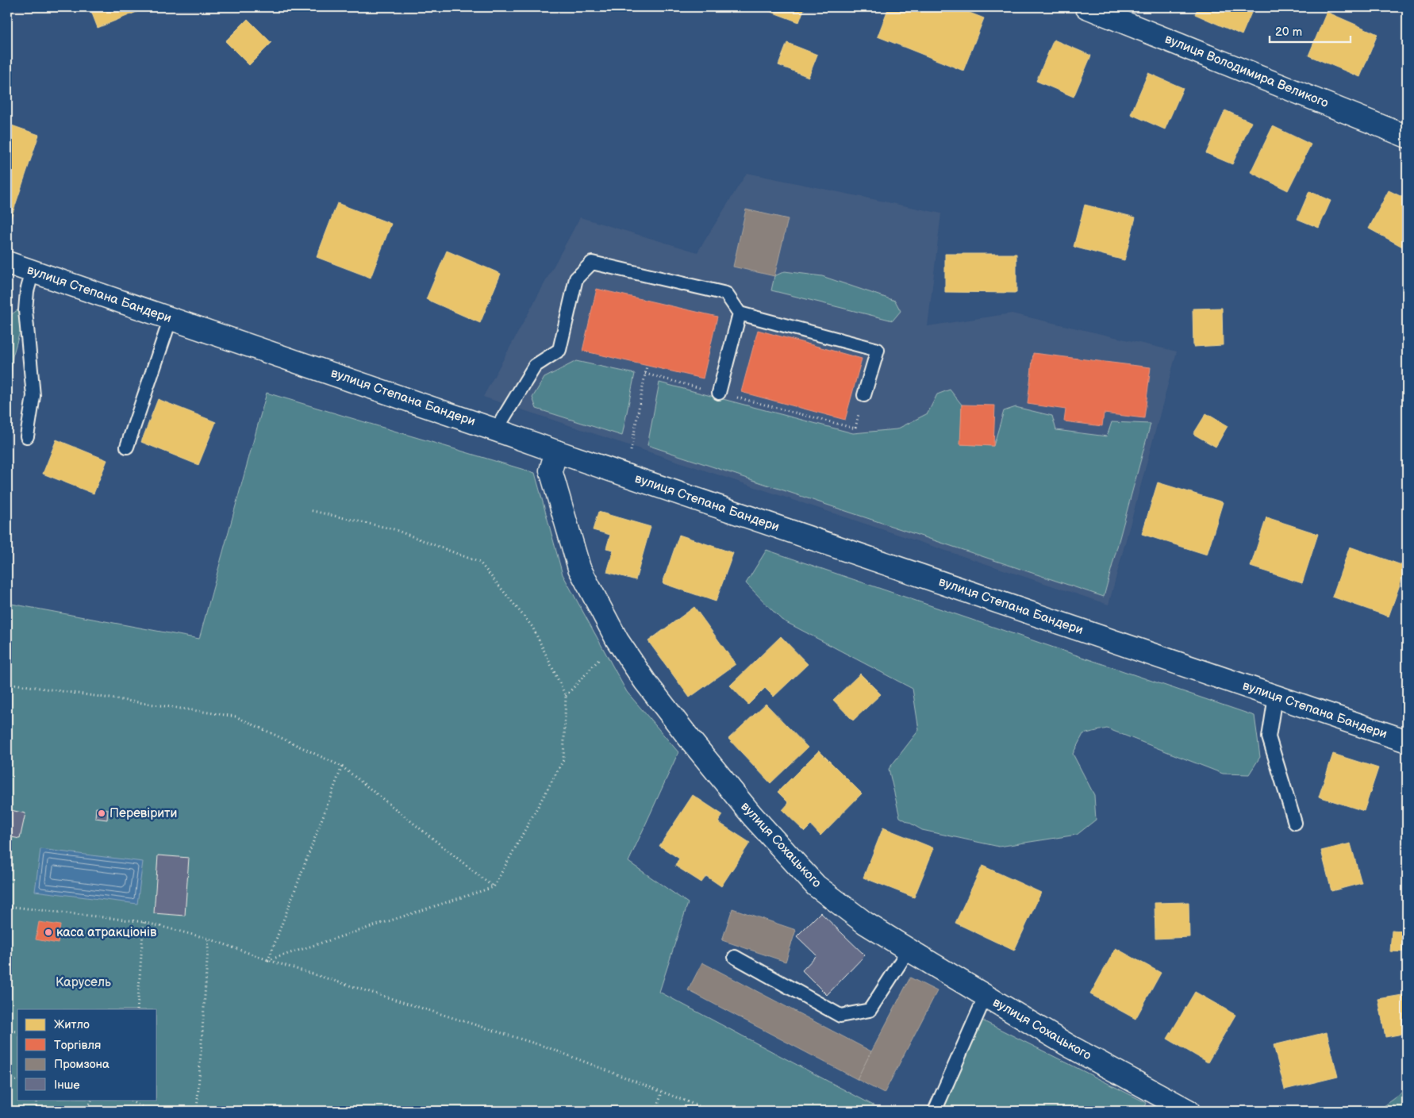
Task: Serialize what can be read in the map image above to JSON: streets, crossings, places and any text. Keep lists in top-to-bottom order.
{
  "streets": {
    "main road": ["вулиця Володимира Великого", "вулиця Степана Бандери", "вулиця Сохацького"]
  },
  "crossings": [
    ["вулиця Степана Бандери", "вулиця Сохацького"]
  ],
  "parks": ["Карусель"],
  "places": ["Перевірити", "каса атракціонів"],
  "legend": [
    "Житло",
    "Торгівля",
    "Промзона",
    "Інше"
  ],
  "scale_bar": "20 m"
}
